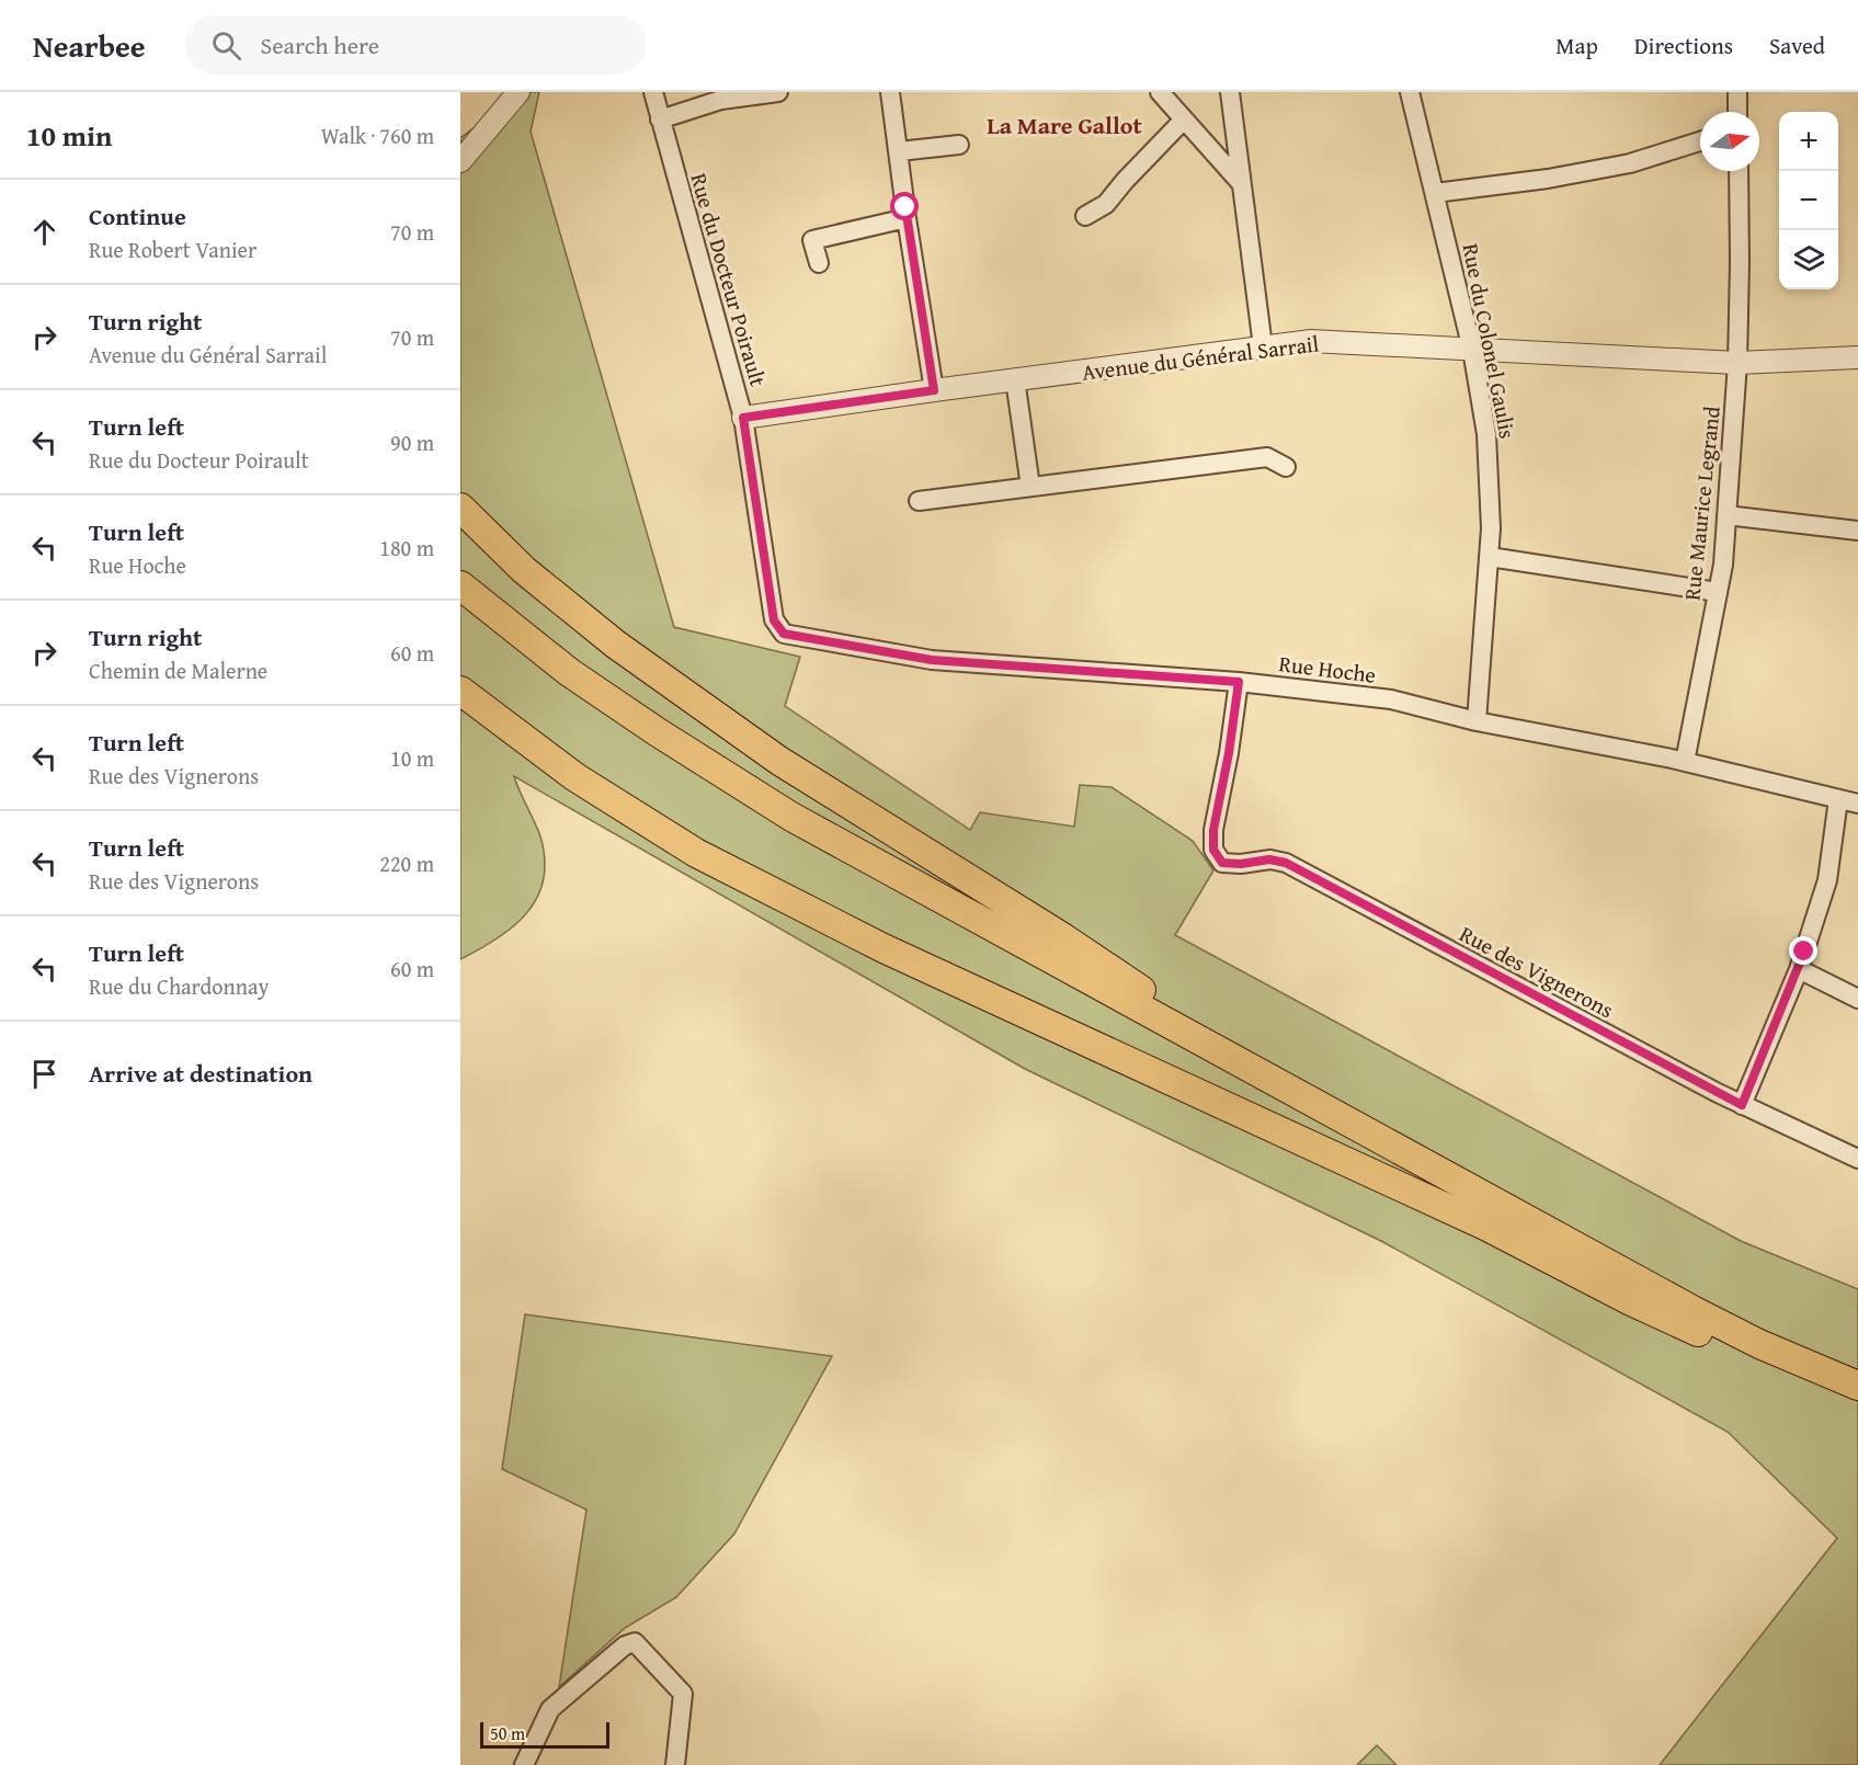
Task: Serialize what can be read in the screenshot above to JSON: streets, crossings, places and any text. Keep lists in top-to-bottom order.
{
  "streets": {
    "street": [
      "Rue du Docteur Poirault",
      "Rue du Colonel Gaulis",
      "Avenue du Général Sarrail",
      "Rue Maurice Legrand",
      "Rue Hoche",
      "Rue des Vignerons"
    ]
  },
  "crossings": [
    ["Rue du Docteur Poirault", "Avenue du Général Sarrail"],
    ["Rue du Docteur Poirault", "Rue Hoche"],
    ["Rue du Colonel Gaulis", "Avenue du Général Sarrail"],
    ["Rue du Colonel Gaulis", "Rue Hoche"],
    ["Avenue du Général Sarrail", "Rue Maurice Legrand"],
    ["Rue Maurice Legrand", "Rue Hoche"],
    ["Rue Hoche", "Rue des Vignerons"]
  ],
  "districts": ["La Mare Gallot"],
  "scale_bar": "50 m",
  "north": "right",
  "page": {
    "header": "Nearbee",
    "search": "Search here",
    "nav": ["Map", "Directions", "Saved"],
    "heading": ["10 min", "Walk · 760 m"],
    "map_buttons": ["+", "−"],
    "list": [
      ["Continue", "Rue Robert Vanier", "70 m"],
      ["Turn right", "Avenue du Général Sarrail", "70 m"],
      ["Turn left", "Rue du Docteur Poirault", "90 m"],
      ["Turn left", "Rue Hoche", "180 m"],
      ["Turn right", "Chemin de Malerne", "60 m"],
      ["Turn left", "Rue des Vignerons", "10 m"],
      ["Turn left", "Rue des Vignerons", "220 m"],
      ["Turn left", "Rue du Chardonnay", "60 m"],
      "Arrive at destination"
    ],
    "scale": "50 m"
  }
}
